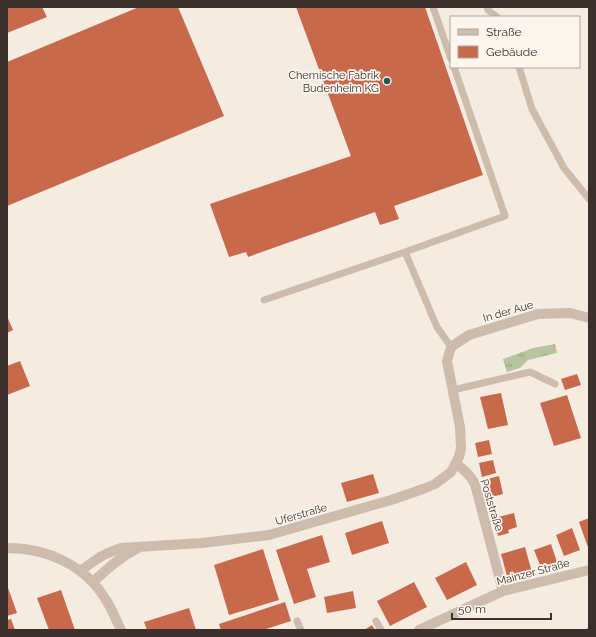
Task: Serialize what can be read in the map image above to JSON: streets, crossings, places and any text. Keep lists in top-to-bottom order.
{
  "streets": {
    "street": [
      "In der Aue",
      "Poststraße",
      "Uferstraße",
      "Mainzer Straße"
    ]
  },
  "crossings": [
    ["Poststraße", "Uferstraße"],
    ["Poststraße", "Mainzer Straße"]
  ],
  "places": ["Chemische Fabrik Budenheim KG"],
  "legend": ["Straße", "Gebäude"],
  "scale_bar": "50 m"
}
